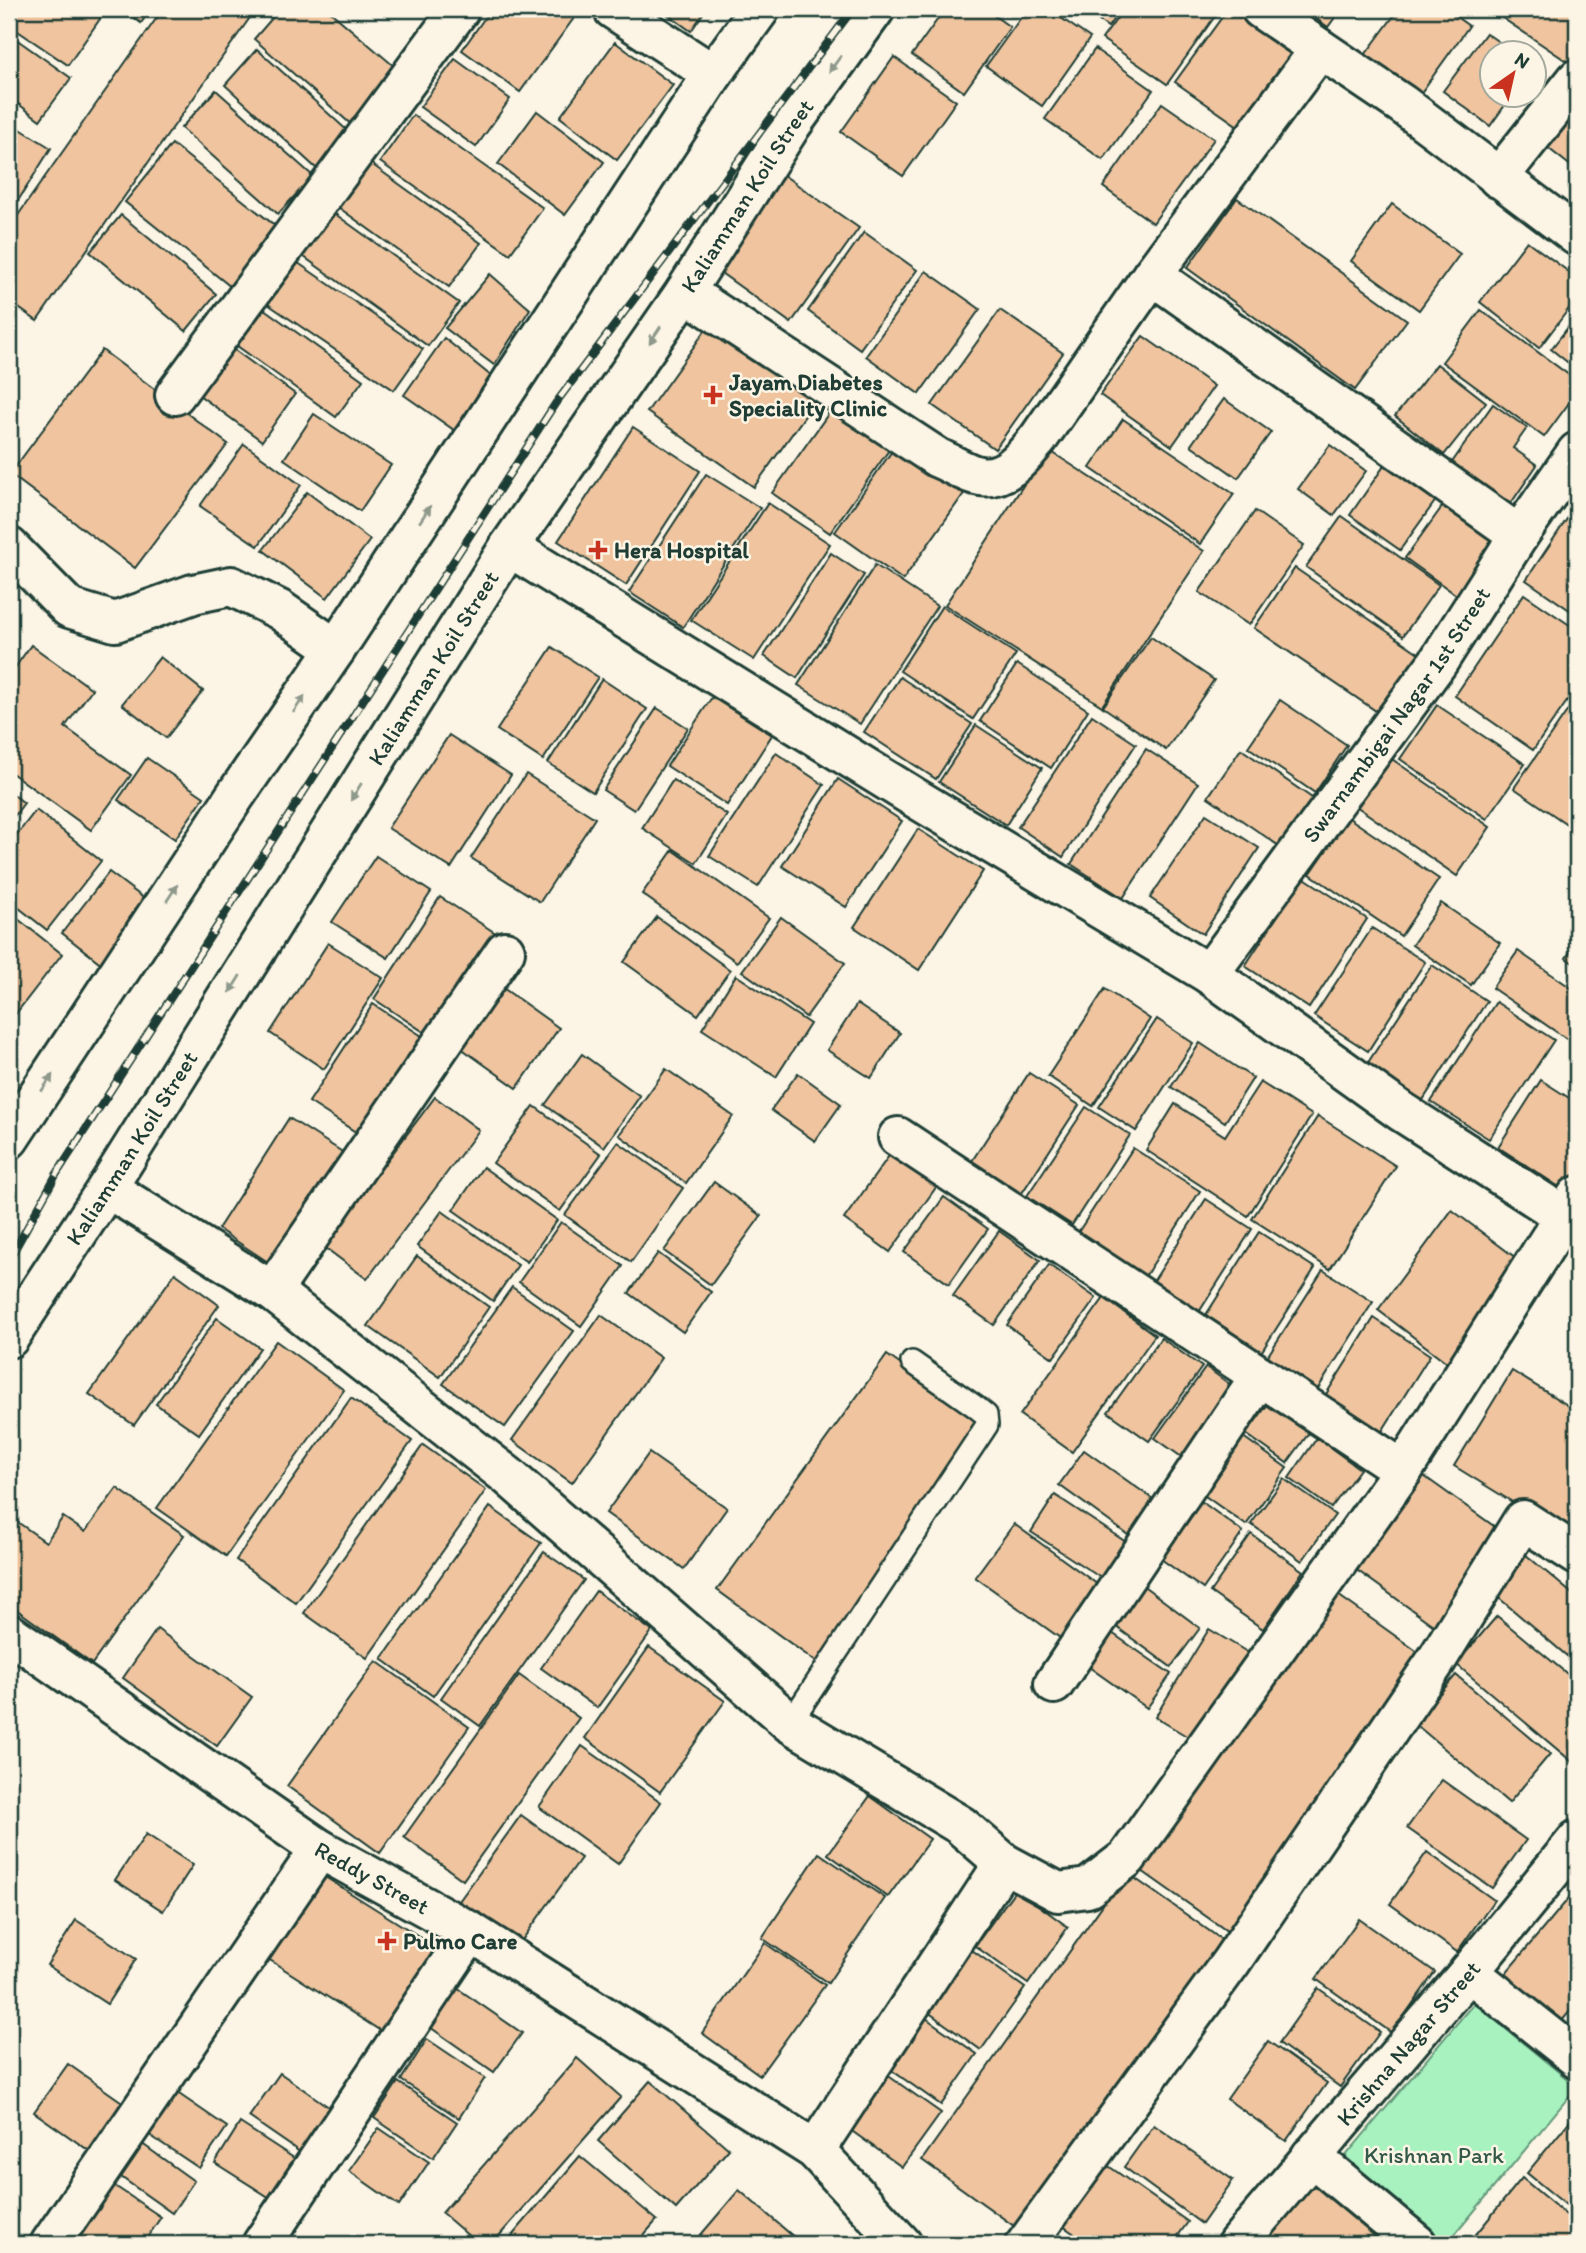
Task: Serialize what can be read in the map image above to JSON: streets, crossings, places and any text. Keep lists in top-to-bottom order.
{
  "streets": {
    "street": [
      "Kaliamman Koil Street",
      "Swarnambigai Nagar 1st Street",
      "Reddy Street",
      "Krishna Nagar Street"
    ]
  },
  "parks": ["Krishnan Park"],
  "places": {
    "health": ["Jayam Diabetes Speciality Clinic", "Hera Hospital", "Pulmo Care"]
  },
  "north": "top right"
}
